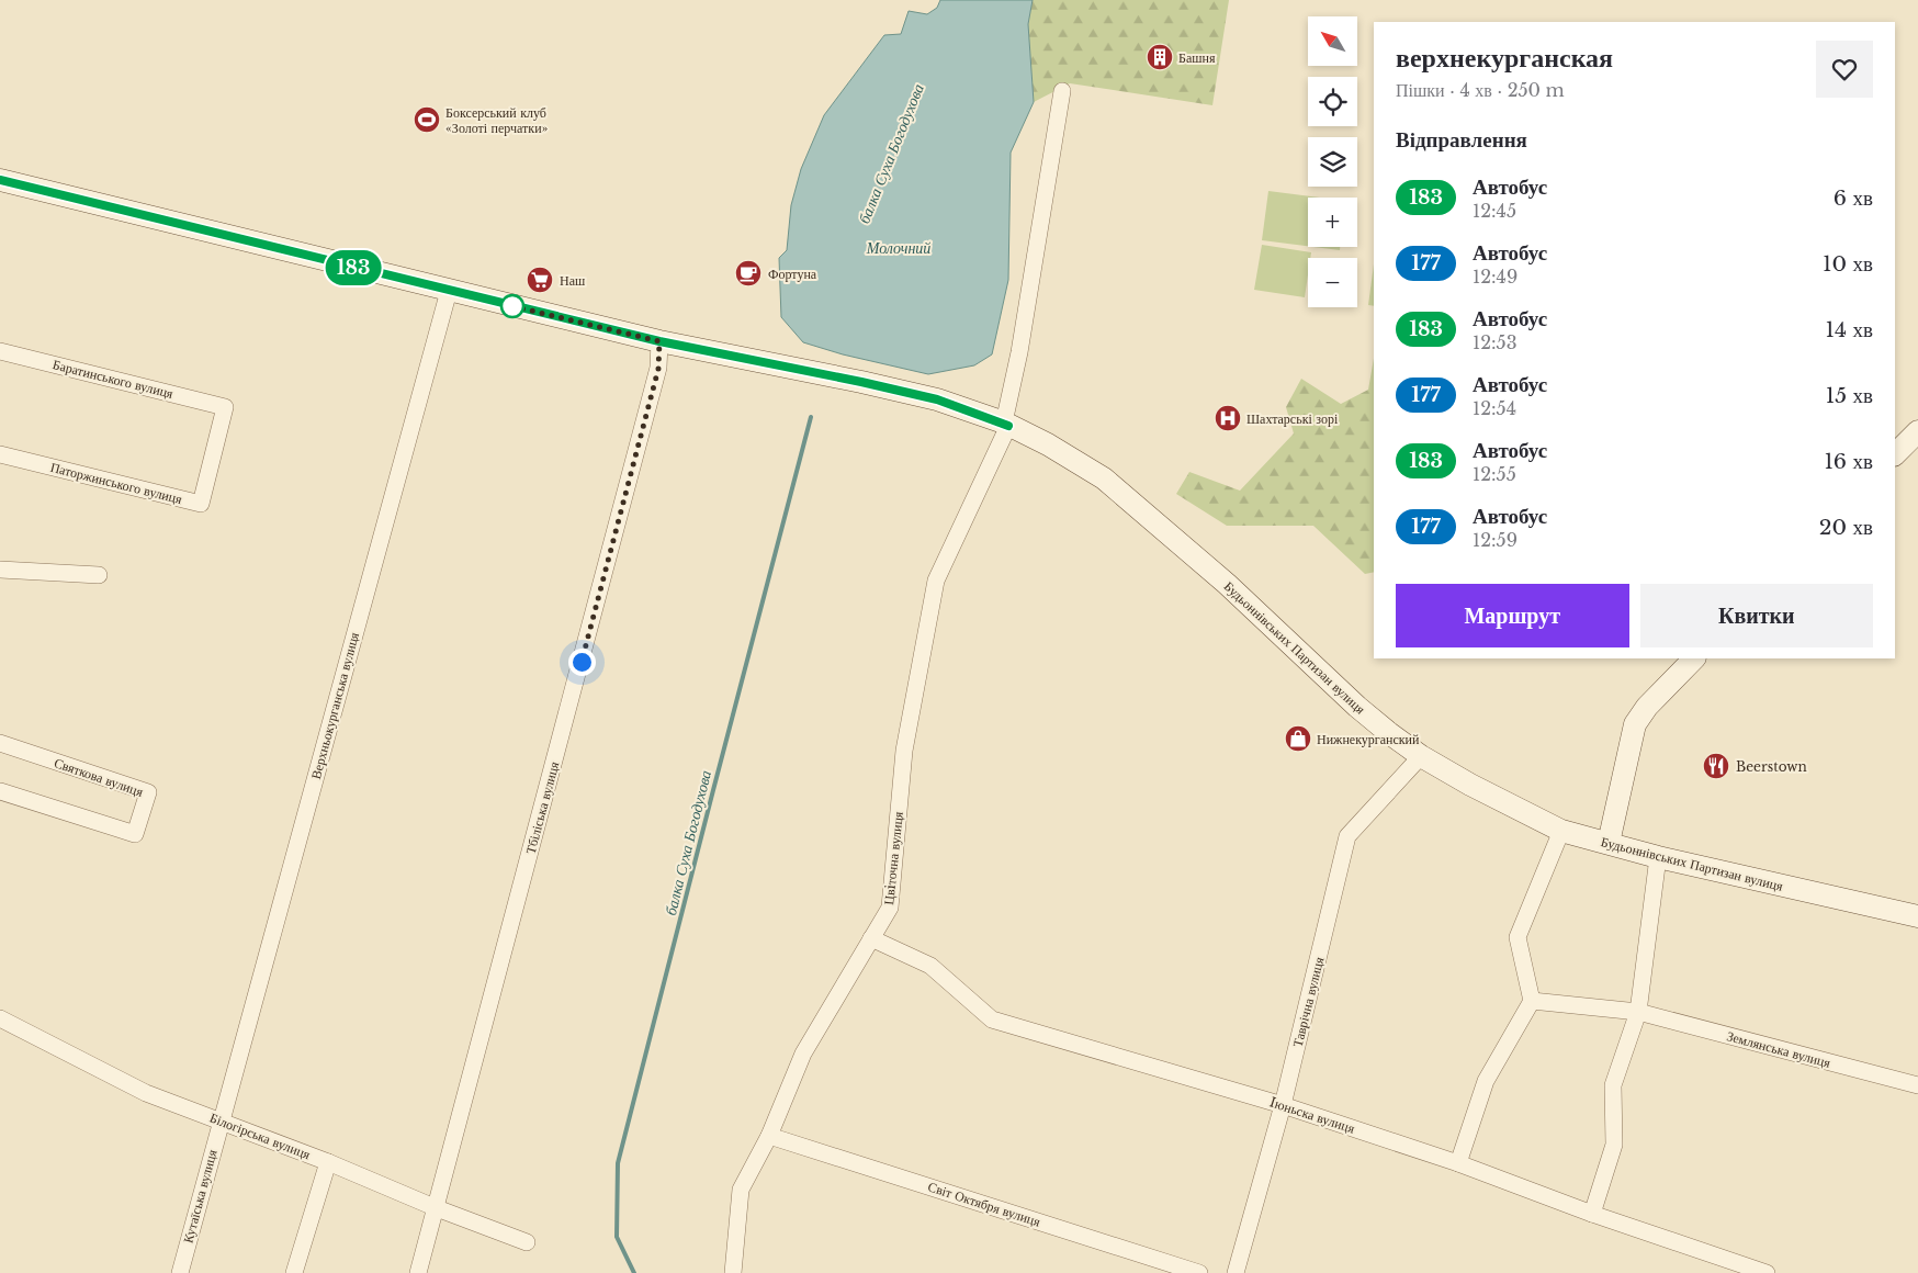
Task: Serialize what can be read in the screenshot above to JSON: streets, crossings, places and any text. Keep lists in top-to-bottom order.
{
  "streets": {
    "main road": ["Будьоннівських Партизан вулиця"],
    "street": [
      "Баратинського вулиця",
      "Паторжинського вулиця",
      "Верхньокурганська вулиця",
      "Святкова вулиця",
      "Тбіліська вулиця",
      "Цвiточна вулиця",
      "Таврічна вулиця",
      "Землянська вулиця",
      "Iюньска вулиця",
      "Білогірська вулиця",
      "Кутаїська вулиця",
      "Світ Октября вулиця"
    ]
  },
  "crossings": [
    ["Баратинського вулиця", "Паторжинського вулиця"],
    ["Будьоннівських Партизан вулиця", "Верхньокурганська вулиця"],
    ["Будьоннівських Партизан вулиця", "Тбіліська вулиця"],
    ["Будьоннівських Партизан вулиця", "Цвiточна вулиця"],
    ["Будьоннівських Партизан вулиця", "Таврічна вулиця"],
    ["Верхньокурганська вулиця", "Білогірська вулиця"],
    ["Верхньокурганська вулиця", "Кутаїська вулиця"],
    ["Тбіліська вулиця", "Білогірська вулиця"],
    ["Цвiточна вулиця", "Iюньска вулиця"],
    ["Цвiточна вулиця", "Світ Октября вулиця"],
    ["Таврічна вулиця", "Iюньска вулиця"],
    ["Білогірська вулиця", "Кутаїська вулиця"]
  ],
  "water": ["балка Суха Богодухова", "Молочний"],
  "places": {
    "building": ["Башня"],
    "sports": ["Боксерський клуб «Золоті перчатки»"],
    "cafe": ["Фортуна"],
    "supermarket": ["Наш"],
    "hospital": ["Шахтарські зорі"],
    "shop": ["Нижнекурганский"],
    "restaurant": ["Beerstown"]
  },
  "lines": ["bus line 183"],
  "north": "top left",
  "page": {
    "on_map": "183",
    "map_buttons": ["+", "−"],
    "heading": [
      ["верхнекурганская", "Пішки · 4 хв · 250 m"],
      "Відправлення"
    ],
    "list": [
      {
        "mark": "183",
        "name": "Автобус",
        "note": "12:45",
        "value": "6 хв"
      },
      {
        "mark": "177",
        "name": "Автобус",
        "note": "12:49",
        "value": "10 хв"
      },
      {
        "mark": "183",
        "name": "Автобус",
        "note": "12:53",
        "value": "14 хв"
      },
      {
        "mark": "177",
        "name": "Автобус",
        "note": "12:54",
        "value": "15 хв"
      },
      {
        "mark": "183",
        "name": "Автобус",
        "note": "12:55",
        "value": "16 хв"
      },
      {
        "mark": "177",
        "name": "Автобус",
        "note": "12:59",
        "value": "20 хв"
      }
    ],
    "buttons": ["Маршрут", "Квитки"]
  }
}
